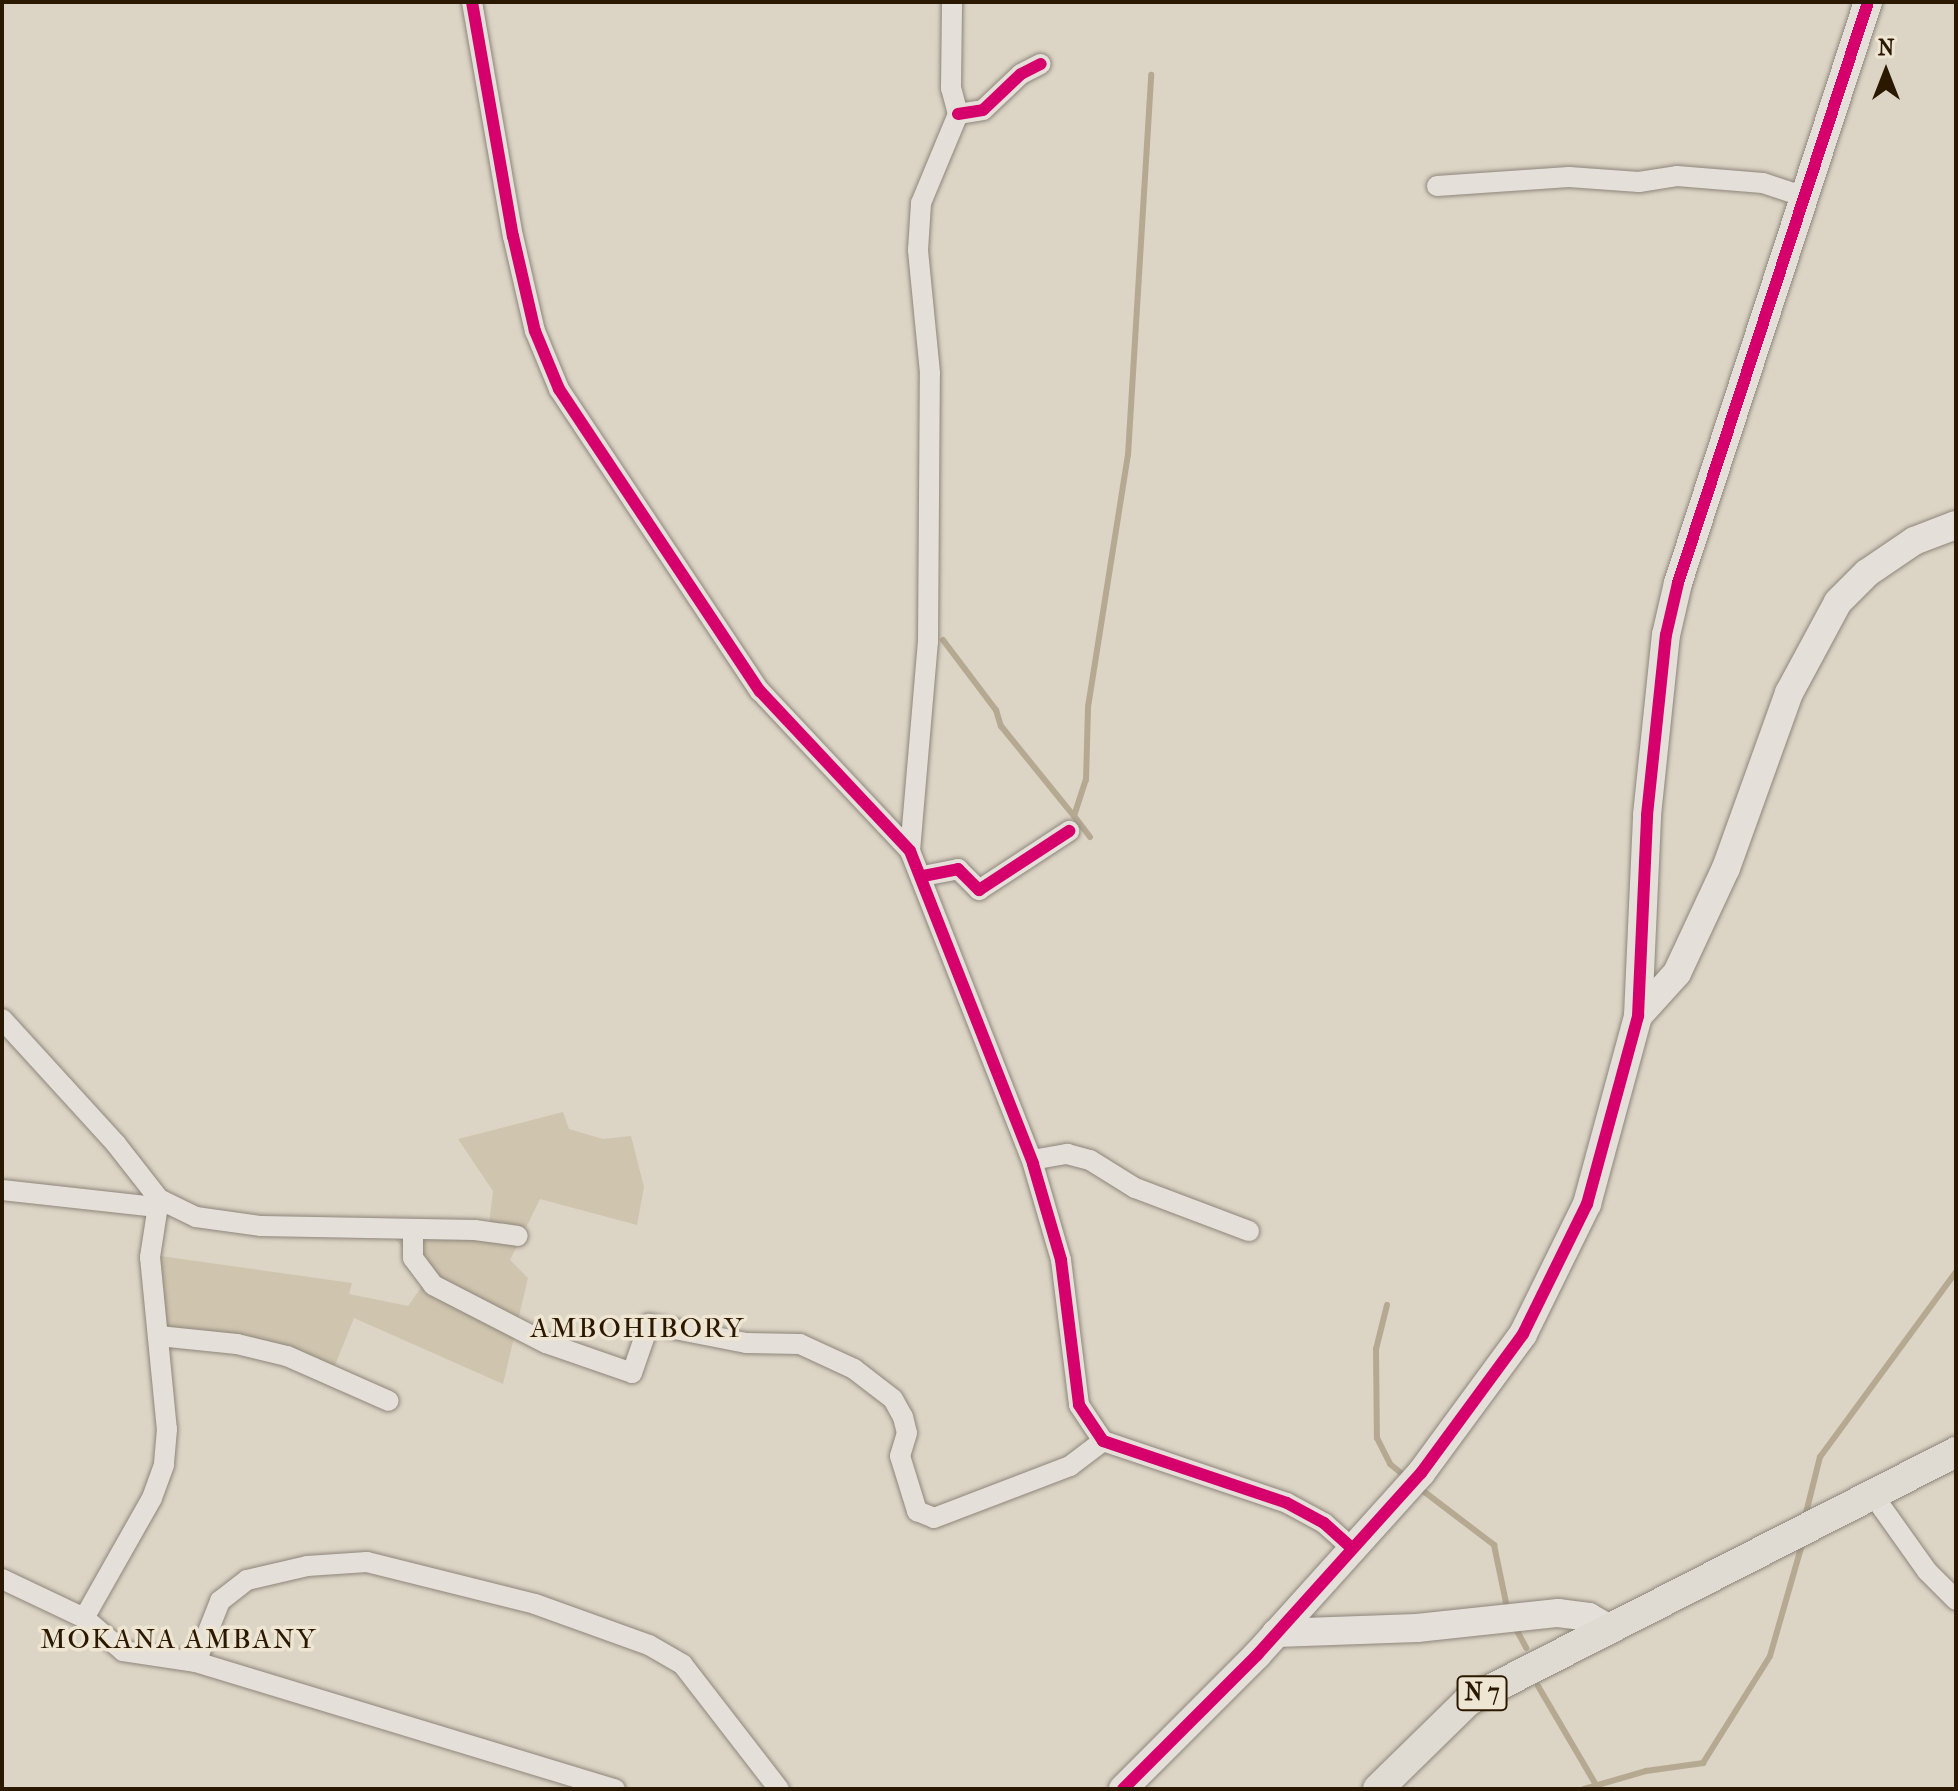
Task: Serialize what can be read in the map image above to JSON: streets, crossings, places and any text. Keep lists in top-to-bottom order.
{
  "streets": {
    "main road": ["N 7"]
  },
  "districts": ["AMBOHIBORY", "MOKANA AMBANY"],
  "north": "top"
}
